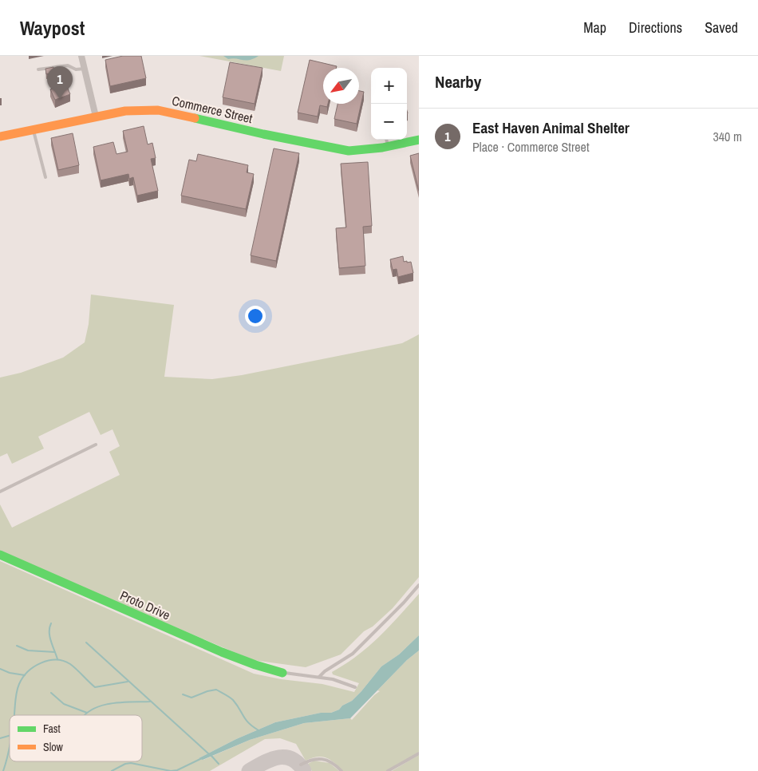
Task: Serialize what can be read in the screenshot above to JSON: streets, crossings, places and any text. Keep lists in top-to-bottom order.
{
  "streets": {
    "street": ["Commerce Street", "Proto Drive"]
  },
  "legend": ["Fast", "Slow"],
  "north": "bottom left",
  "page": {
    "header": "Waypost",
    "nav": ["Map", "Directions", "Saved"],
    "heading": "Nearby",
    "pins": "1",
    "map_buttons": ["+", "−"],
    "list": [
      {
        "mark": "1",
        "name": "East Haven Animal Shelter",
        "note": "Place · Commerce Street",
        "value": "340 m"
      }
    ]
  }
}
